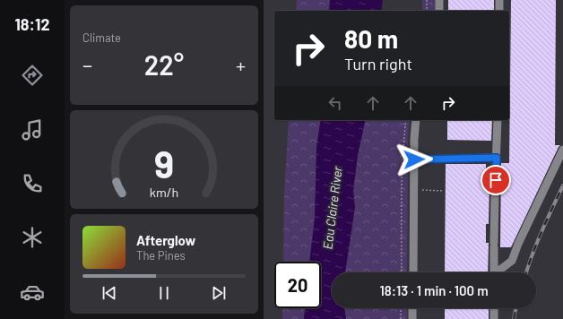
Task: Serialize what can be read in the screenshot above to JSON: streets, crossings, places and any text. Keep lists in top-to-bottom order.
{
  "water": ["Eau Claire River"],
  "page": {
    "tabs": "18:12",
    "tile": "Climate",
    "turn": ["80 m", "Turn right"],
    "heat": ["−", "22°", "+"],
    "song": ["Afterglow", "The Pines"],
    "limit": "20",
    "trip": "18:13 · 1 min · 100 m",
    "gauge": ["9", "km/h"]
  }
}
